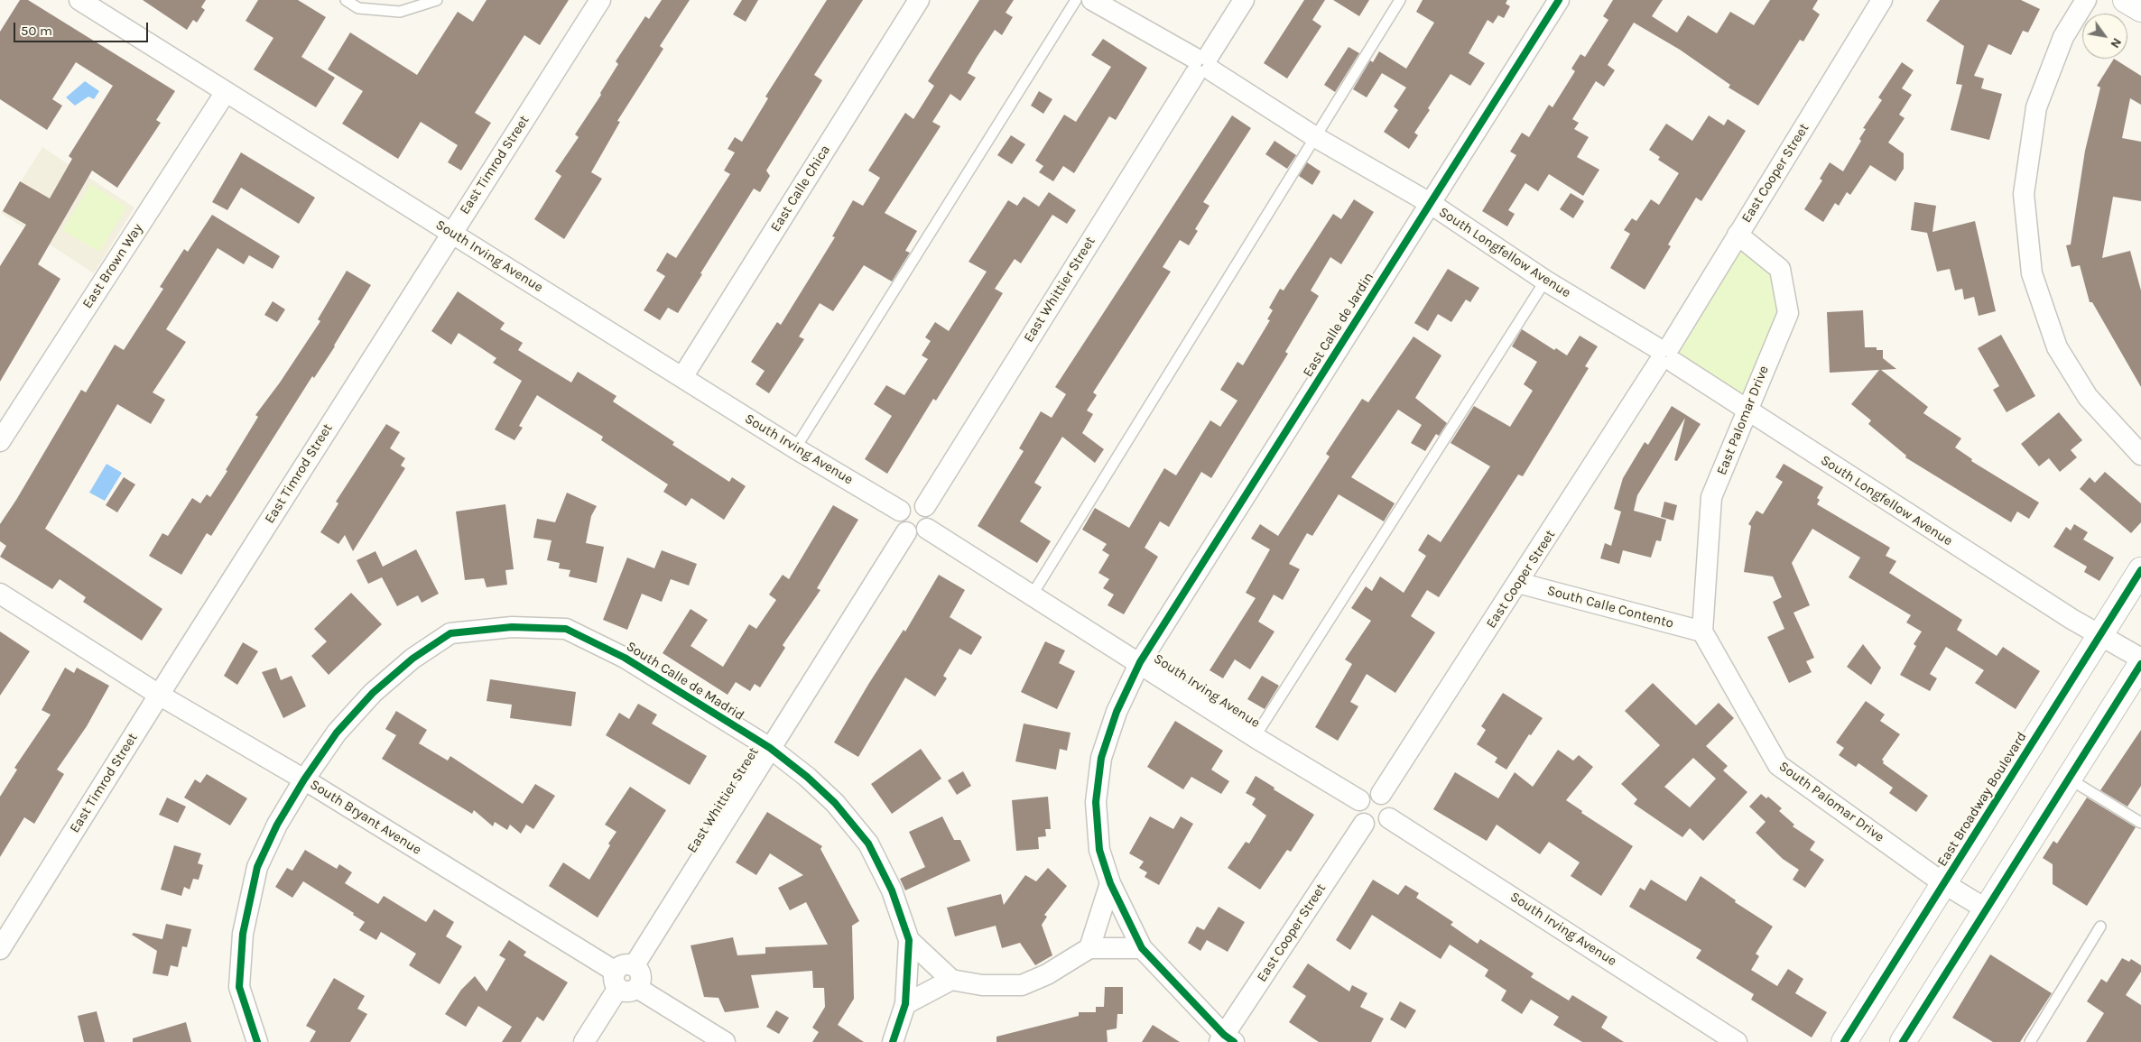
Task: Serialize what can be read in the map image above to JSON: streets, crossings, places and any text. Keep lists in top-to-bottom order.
{
  "streets": {
    "main road": ["East Broadway Boulevard"],
    "street": [
      "East Timrod Street",
      "East Cooper Street",
      "East Calle Chica",
      "South Longfellow Avenue",
      "South Irving Avenue",
      "East Brown Way",
      "East Whittier Street",
      "East Calle de Jardin",
      "East Palomar Drive",
      "South Calle Contento",
      "South Calle de Madrid",
      "South Palomar Drive",
      "South Bryant Avenue"
    ]
  },
  "crossings": [
    ["East Timrod Street", "South Irving Avenue"],
    ["East Timrod Street", "South Bryant Avenue"],
    ["East Cooper Street", "South Longfellow Avenue"],
    ["East Cooper Street", "South Irving Avenue"],
    ["East Cooper Street", "East Calle de Jardin"],
    ["East Cooper Street", "East Palomar Drive"],
    ["East Cooper Street", "South Calle Contento"],
    ["East Calle Chica", "South Irving Avenue"],
    ["South Longfellow Avenue", "East Whittier Street"],
    ["South Longfellow Avenue", "East Calle de Jardin"],
    ["South Longfellow Avenue", "East Palomar Drive"],
    ["South Longfellow Avenue", "East Broadway Boulevard"],
    ["South Irving Avenue", "East Brown Way"],
    ["South Irving Avenue", "East Whittier Street"],
    ["South Irving Avenue", "East Calle de Jardin"],
    ["East Whittier Street", "South Calle de Madrid"],
    ["East Whittier Street", "South Bryant Avenue"],
    ["East Palomar Drive", "South Calle Contento"],
    ["East Palomar Drive", "South Palomar Drive"],
    ["South Calle Contento", "South Palomar Drive"],
    ["South Calle de Madrid", "South Bryant Avenue"],
    ["East Broadway Boulevard", "South Palomar Drive"]
  ],
  "scale_bar": "50 m",
  "north": "bottom right"
}
